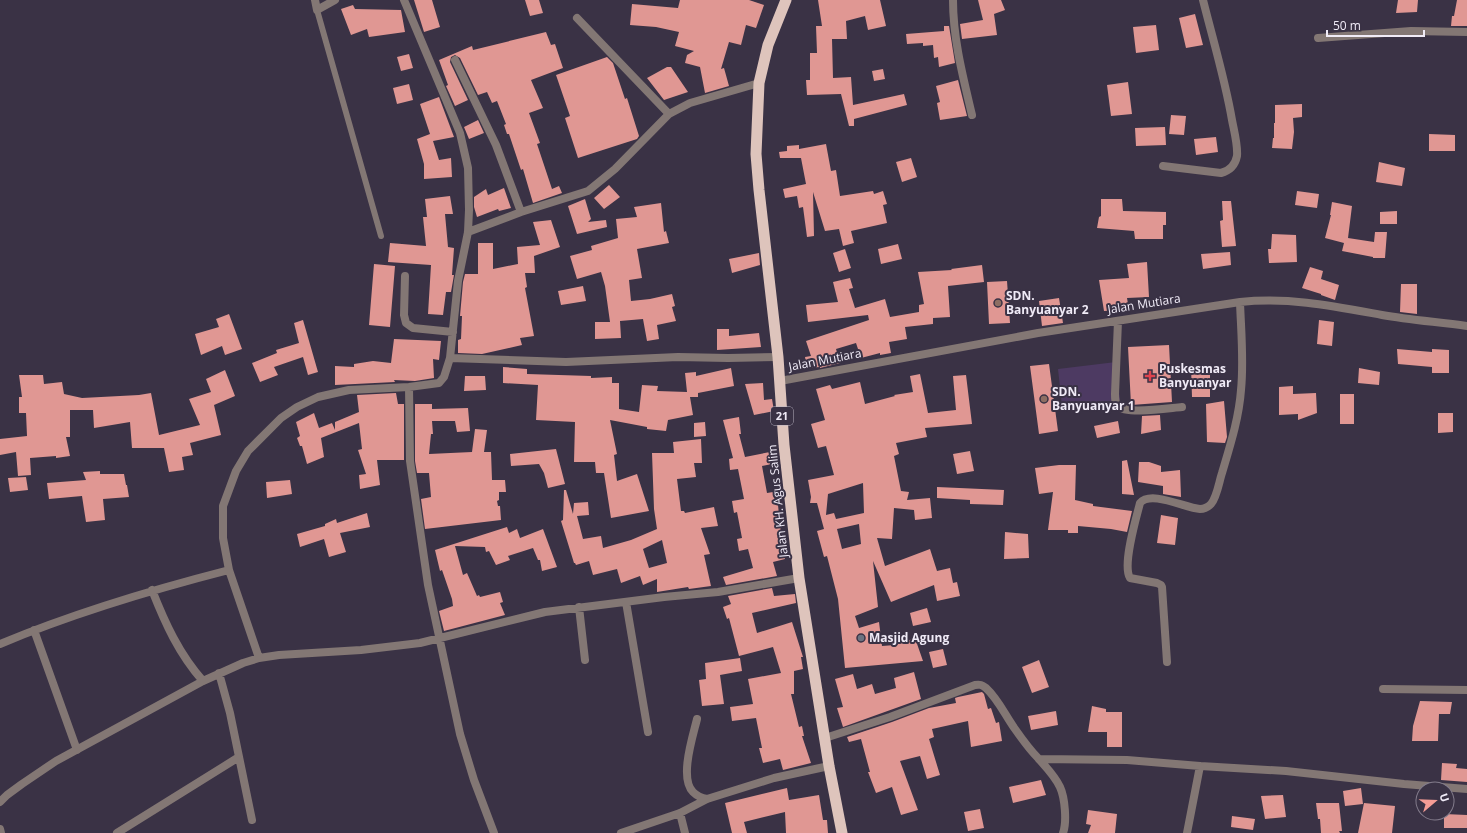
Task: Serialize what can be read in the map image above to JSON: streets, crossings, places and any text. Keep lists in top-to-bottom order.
{
  "streets": {
    "highway": ["21", "Jalan KH. Agus Salim"],
    "street": ["Jalan Mutiara"]
  },
  "crossings": [
    ["Jalan Mutiara", "Jalan KH. Agus Salim"]
  ],
  "places": {
    "other": ["SDN. Banyuanyar 2", "SDN. Banyuanyar 1", "Masjid Agung"],
    "health": ["Puskesmas Banyuanyar"]
  },
  "scale_bar": "50 m",
  "north": "right"
}
